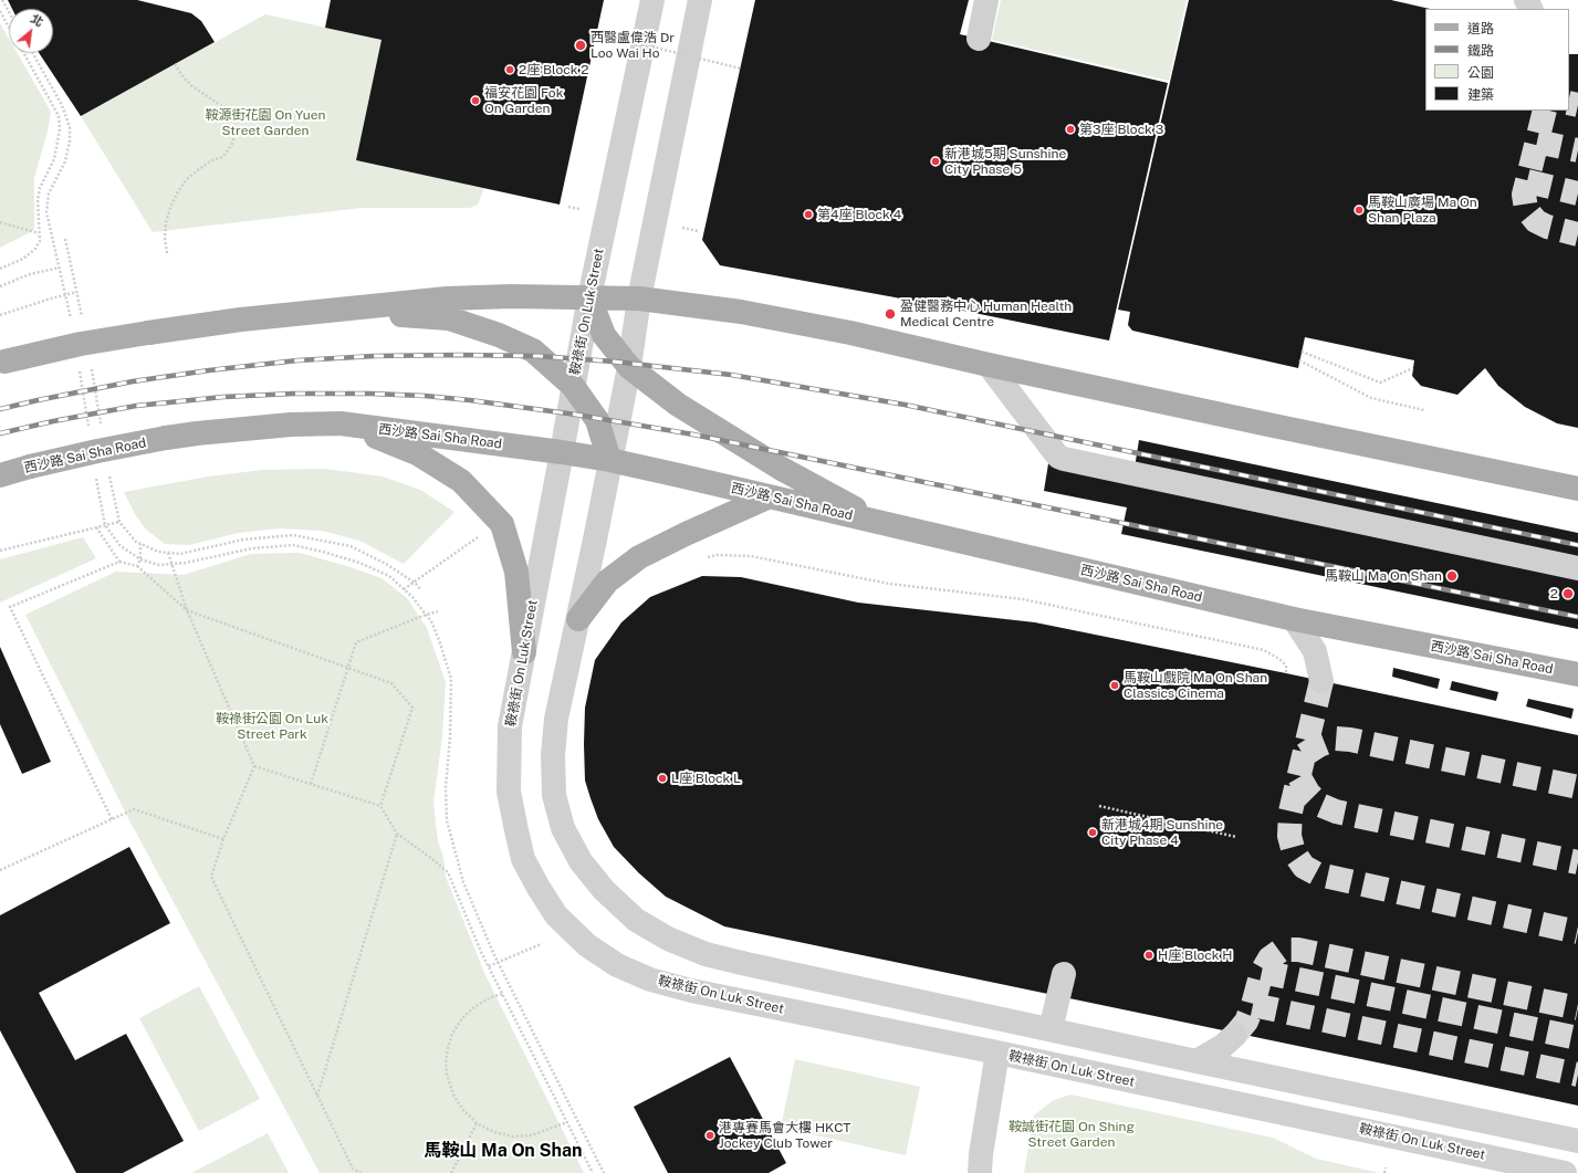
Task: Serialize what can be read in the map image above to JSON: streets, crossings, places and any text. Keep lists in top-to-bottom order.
{
  "streets": {
    "main road": ["西沙路 Sai Sha Road"],
    "street": ["鞍祿街 On Luk Street"]
  },
  "crossings": [
    ["鞍祿街 On Luk Street", "西沙路 Sai Sha Road"]
  ],
  "districts": ["馬鞍山 Ma On Shan"],
  "parks": ["鞍源街花園 On Yuen Street Garden", "鞍祿街公園 On Luk Street Park", "鞍誠街花園 On Shing Street Garden"],
  "places": [
    "西醫盧偉浩 Dr Loo Wai Ho",
    "2座 Block 2",
    "福安花園 Fok On Garden",
    "第3座 Block 3",
    "新港城5期 Sunshine City Phase 5",
    "馬鞍山廣場 Ma On Shan Plaza",
    "第4座 Block 4",
    "盈健醫務中心 Human Health Medical Centre",
    "馬鞍山 Ma On Shan",
    "2",
    "馬鞍山戲院 Ma On Shan Classics Cinema",
    "L座 Block L",
    "新港城4期 Sunshine City Phase 4",
    "H座 Block H",
    "港專賽馬會大樓 HKCT Jockey Club Tower"
  ],
  "legend": [
    "道路",
    "鐵路",
    "公園",
    "建築"
  ],
  "north": "top right"
}
